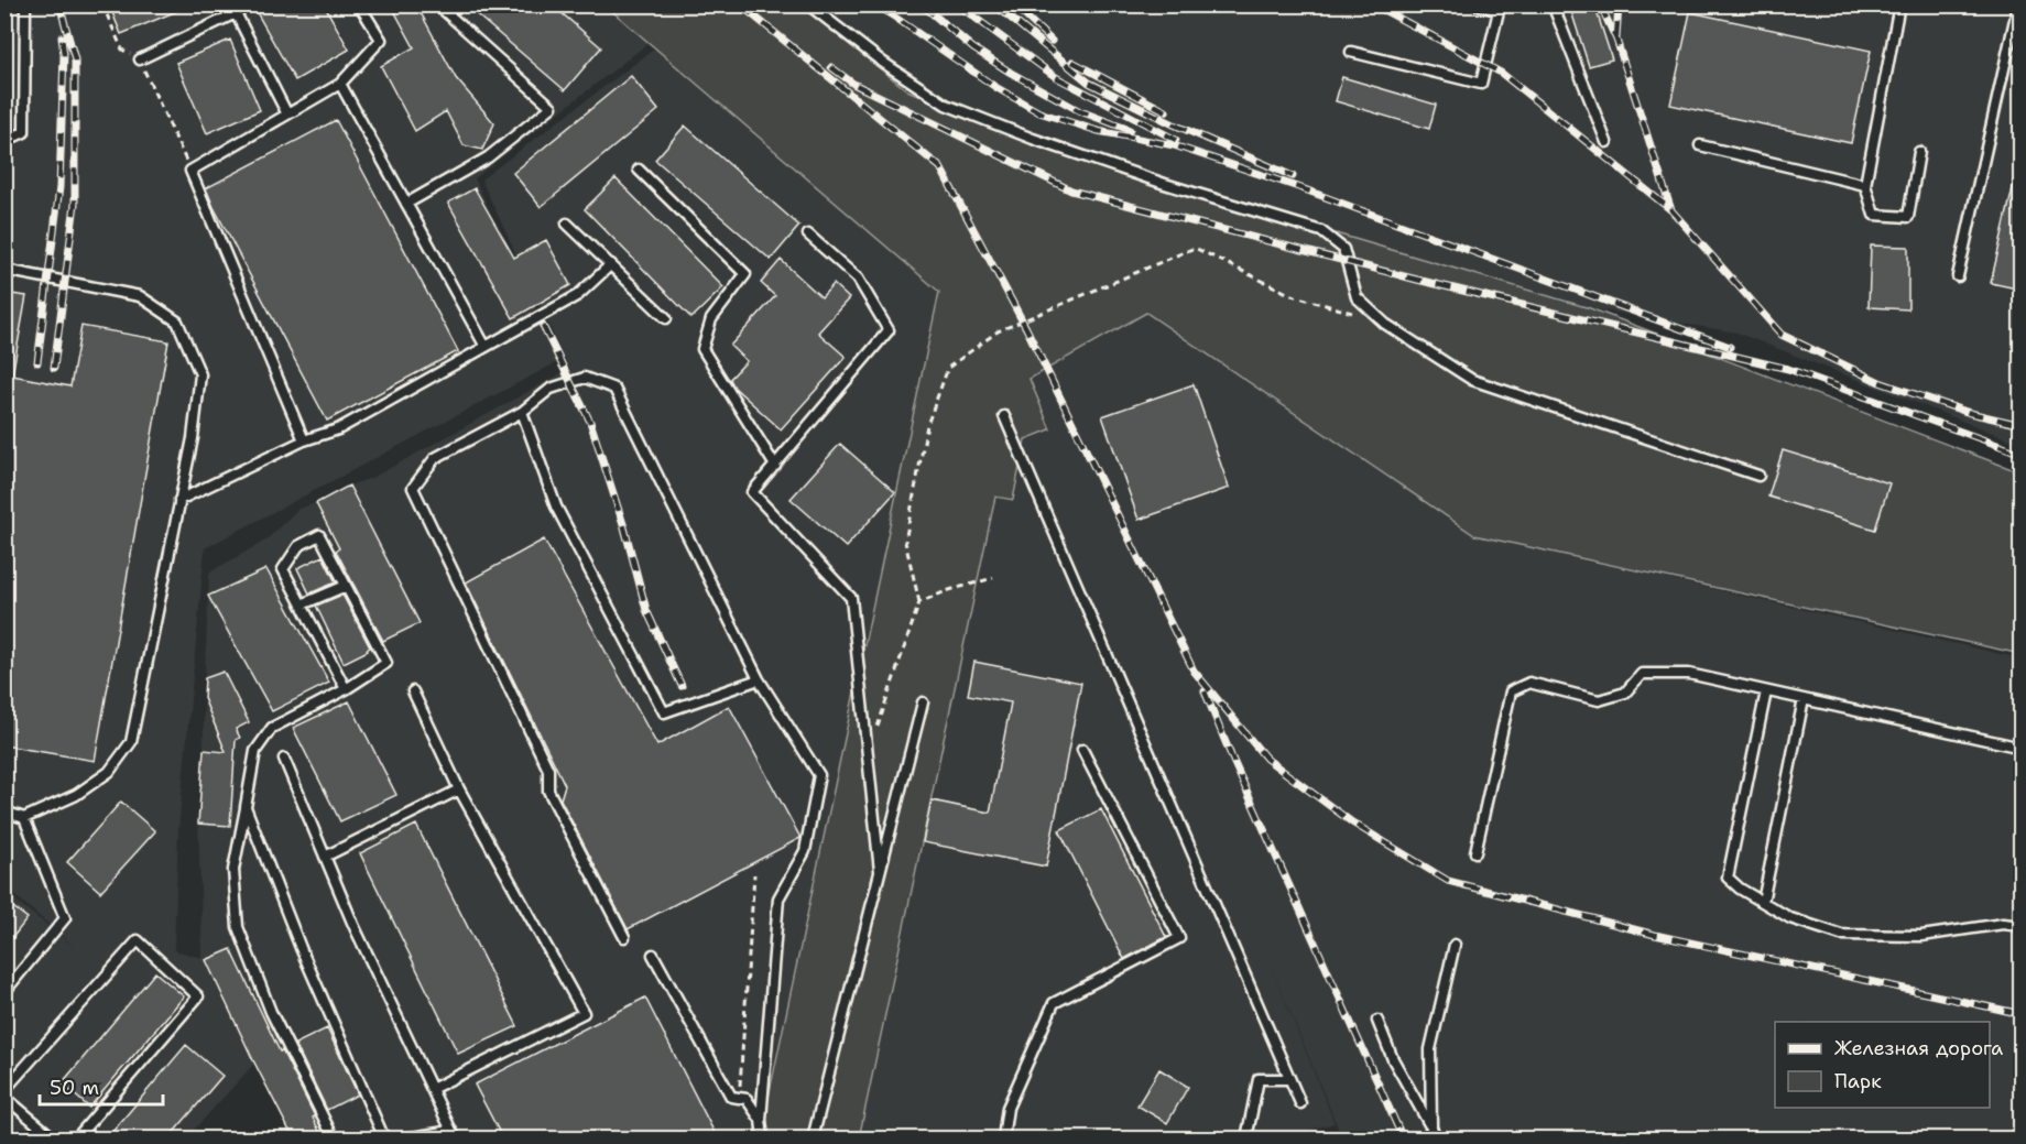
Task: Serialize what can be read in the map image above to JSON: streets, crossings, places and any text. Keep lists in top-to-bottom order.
{
  "legend": ["Железная дорога", "Парк"],
  "scale_bar": "50 m"
}
